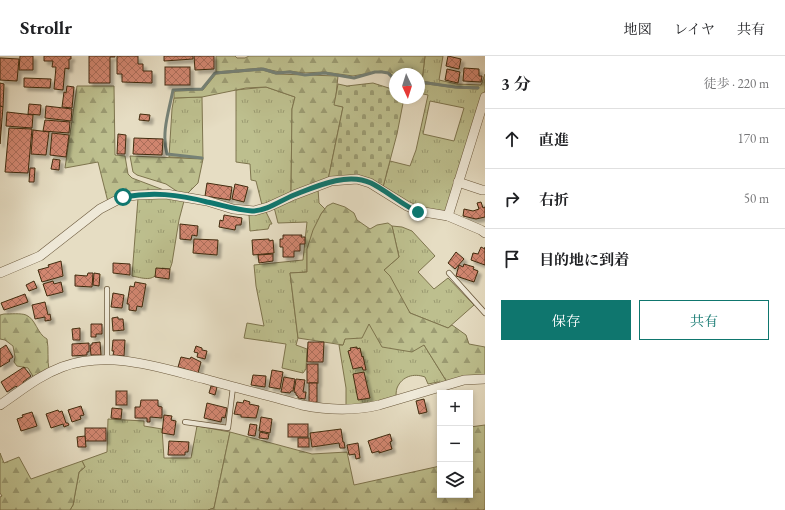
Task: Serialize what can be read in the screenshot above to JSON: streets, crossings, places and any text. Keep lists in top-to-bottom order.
{
  "north": "bottom",
  "page": {
    "header": "Strollr",
    "nav": ["地図", "レイヤ", "共有"],
    "heading": ["3 分", "徒歩 · 220 m"],
    "list": [
      ["直進", "170 m"],
      ["右折", "50 m"],
      "目的地に到着"
    ],
    "buttons": ["保存", "共有"],
    "map_buttons": ["+", "−"]
  }
}
